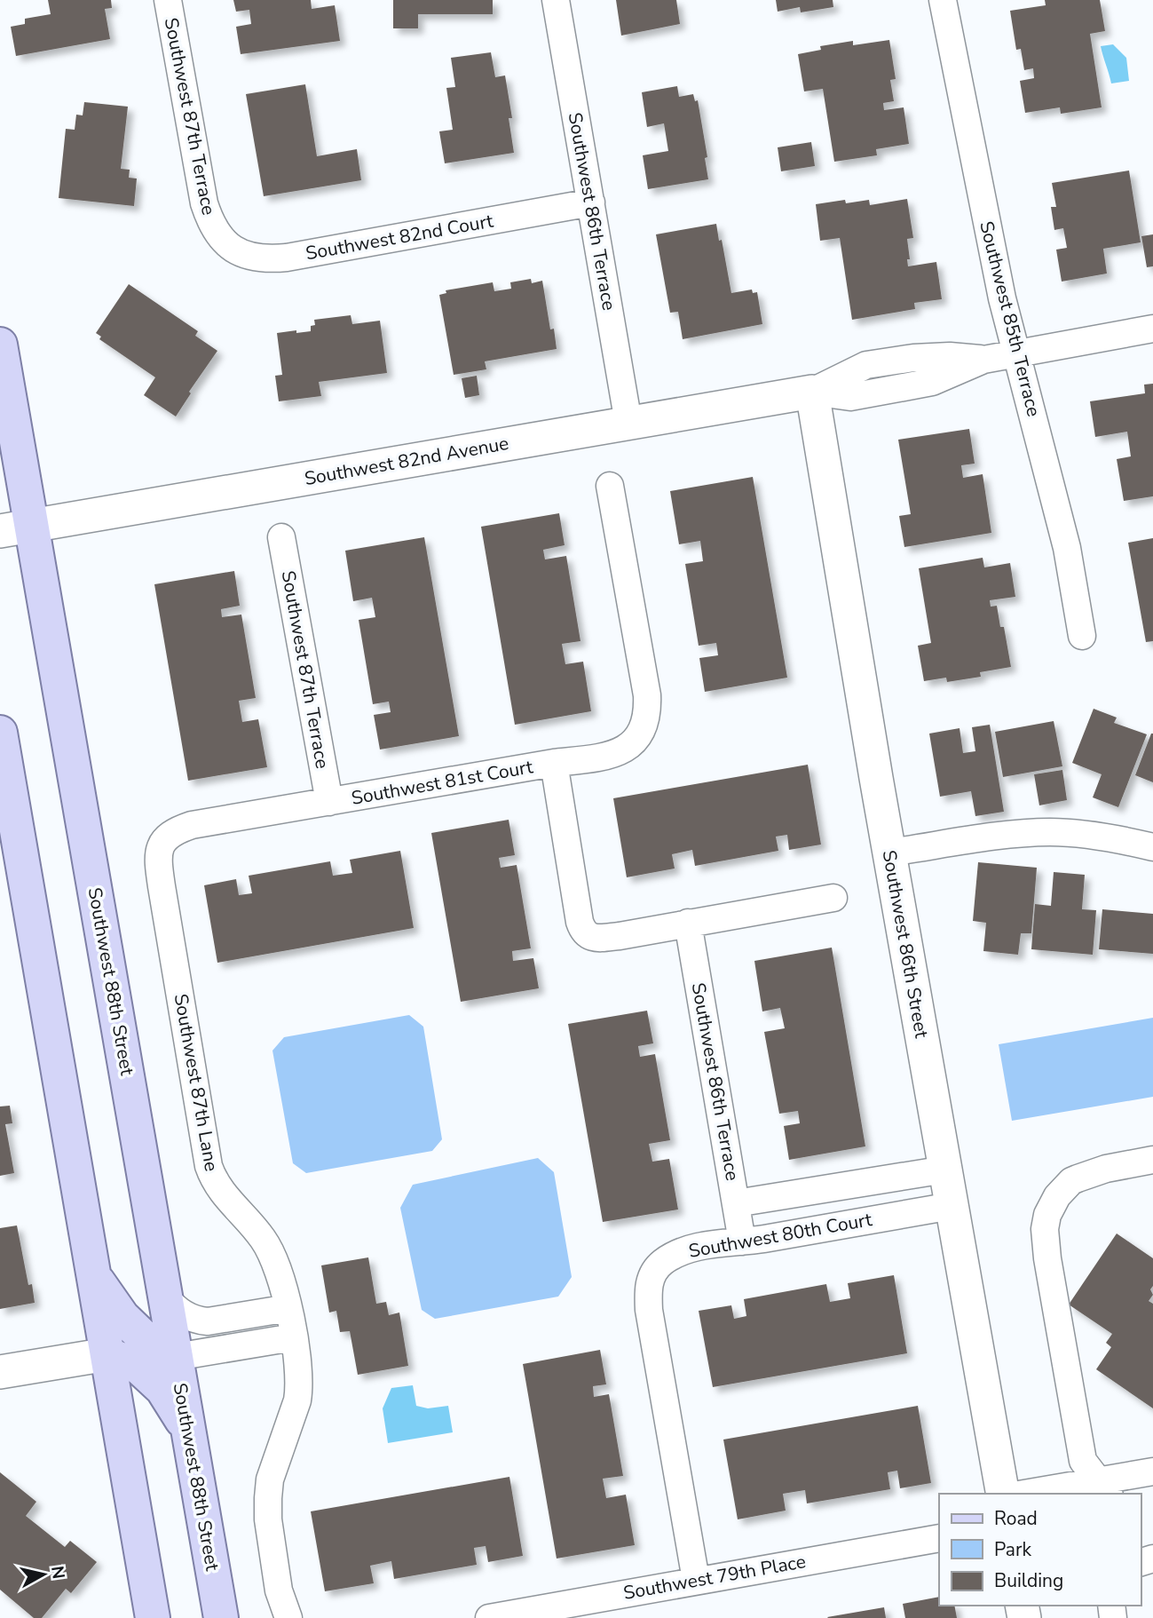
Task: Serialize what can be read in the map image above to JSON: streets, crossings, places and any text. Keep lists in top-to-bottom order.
{
  "streets": {
    "main road": ["Southwest 88th Street"],
    "street": [
      "Southwest 87th Terrace",
      "Southwest 86th Terrace",
      "Southwest 82nd Court",
      "Southwest 85th Terrace",
      "Southwest 82nd Avenue",
      "Southwest 81st Court",
      "Southwest 86th Street",
      "Southwest 87th Lane",
      "Southwest 80th Court",
      "Southwest 79th Place"
    ]
  },
  "crossings": [
    ["Southwest 87th Terrace", "Southwest 82nd Court"],
    ["Southwest 87th Terrace", "Southwest 81st Court"],
    ["Southwest 87th Terrace", "Southwest 87th Lane"],
    ["Southwest 86th Terrace", "Southwest 82nd Court"],
    ["Southwest 86th Terrace", "Southwest 82nd Avenue"],
    ["Southwest 86th Terrace", "Southwest 80th Court"],
    ["Southwest 85th Terrace", "Southwest 82nd Avenue"],
    ["Southwest 82nd Avenue", "Southwest 86th Street"],
    ["Southwest 82nd Avenue", "Southwest 88th Street"],
    ["Southwest 81st Court", "Southwest 87th Lane"],
    ["Southwest 86th Street", "Southwest 80th Court"],
    ["Southwest 80th Court", "Southwest 79th Place"]
  ],
  "legend": ["Road", "Park", "Building"],
  "north": "right"
}
